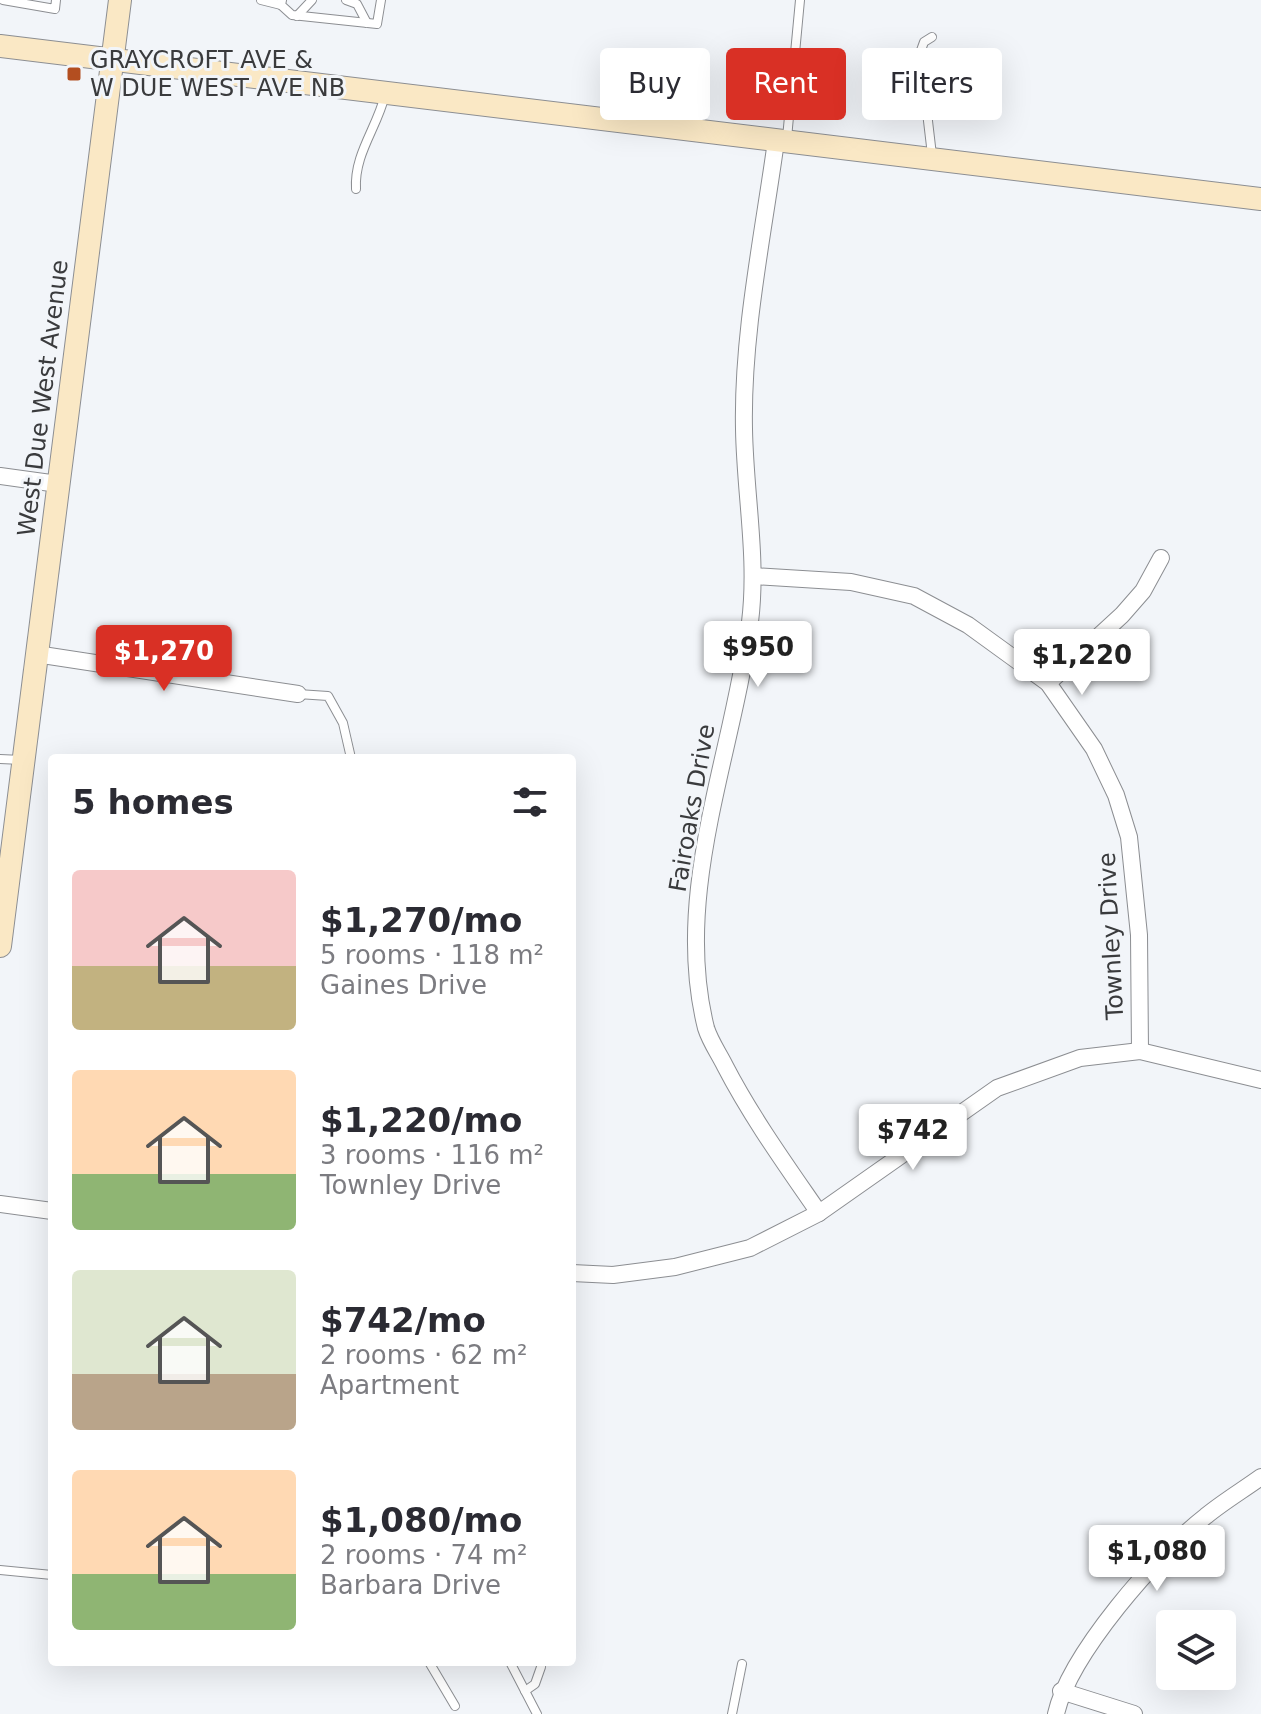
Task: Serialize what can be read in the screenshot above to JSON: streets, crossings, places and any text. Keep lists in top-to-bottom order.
{
  "streets": {
    "main road": ["West Due West Avenue"],
    "street": ["Fairoaks Drive", "Townley Drive"]
  },
  "crossings": [
    ["Fairoaks Drive", "Townley Drive"]
  ],
  "places": {
    "transit": ["GRAYCROFT AVE & W DUE WEST AVE NB"]
  },
  "page": {
    "chip": ["Buy", "Rent", "Filters"],
    "price": [
      "$950",
      "$1,270",
      "$1,220",
      "$742",
      "$1,080"
    ],
    "heading": "5 homes",
    "list": [
      {
        "name": "$1,270/mo",
        "note": "5 rooms · 118 m² · Gaines Drive"
      },
      {
        "name": "$1,220/mo",
        "note": "3 rooms · 116 m² · Townley Drive"
      },
      {
        "name": "$742/mo",
        "note": "2 rooms · 62 m² · Apartment"
      },
      {
        "name": "$1,080/mo",
        "note": "2 rooms · 74 m² · Barbara Drive"
      }
    ]
  }
}
